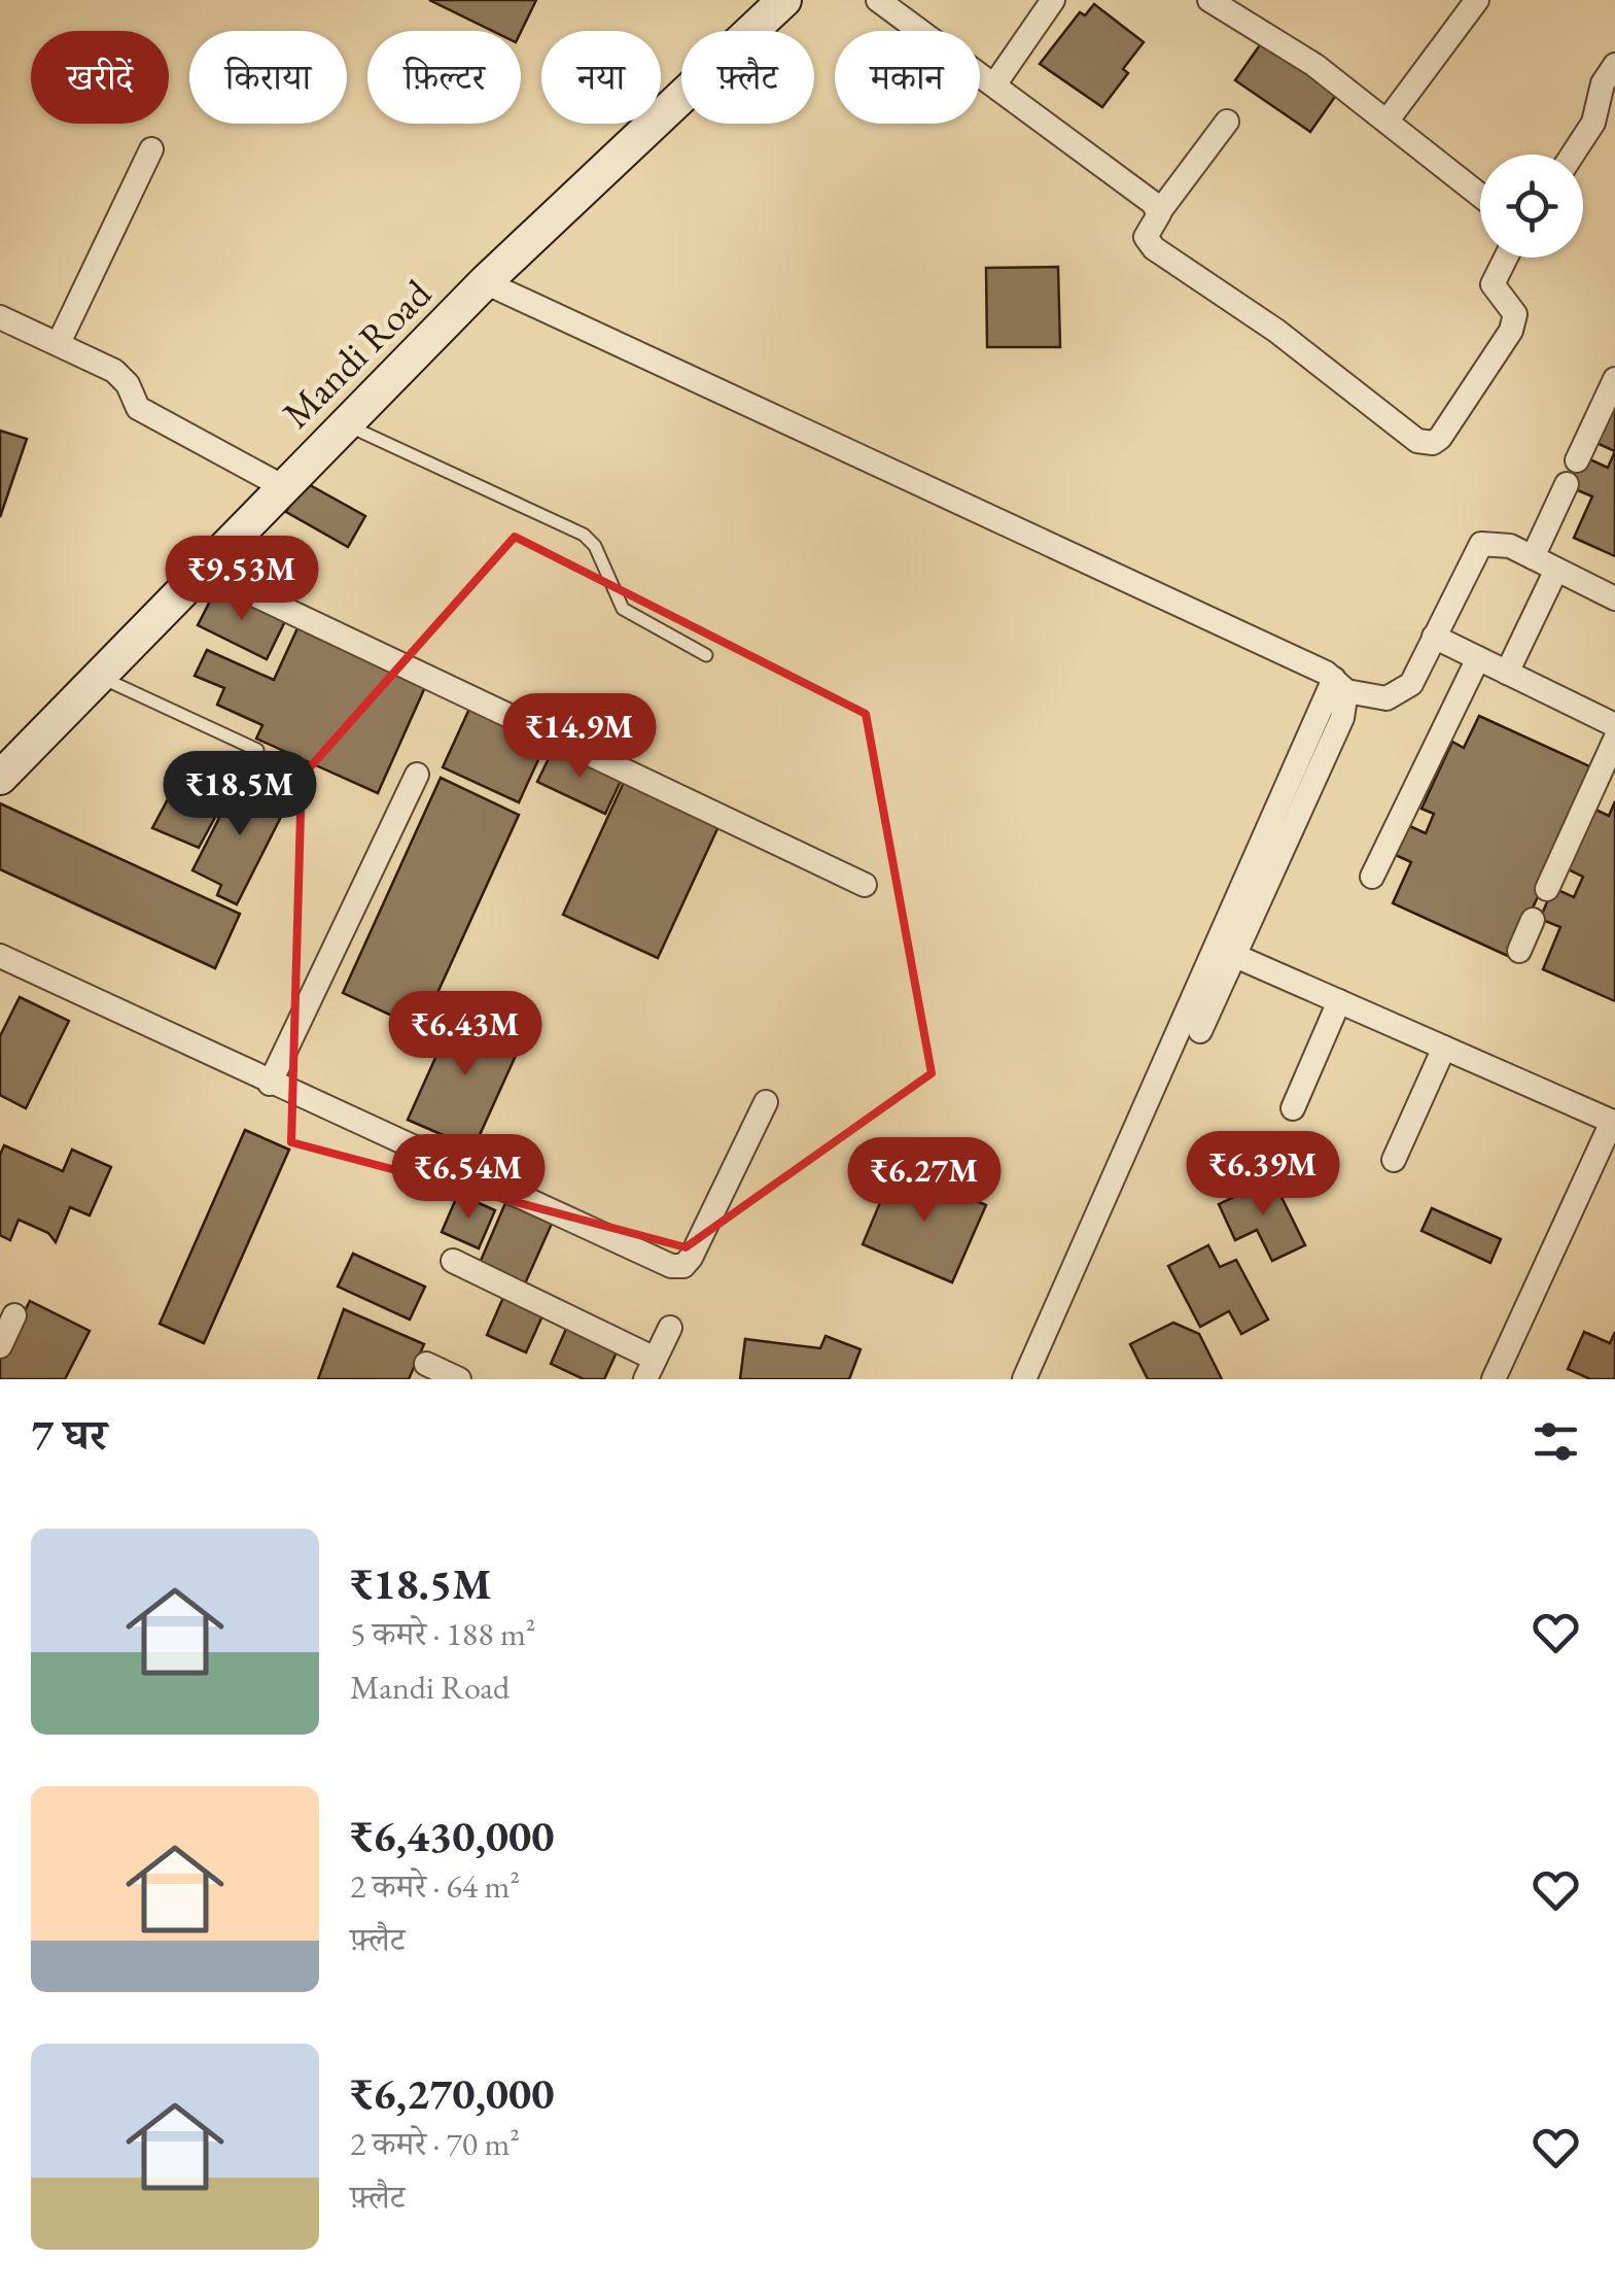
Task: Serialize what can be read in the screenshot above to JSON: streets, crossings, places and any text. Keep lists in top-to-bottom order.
{
  "streets": {
    "street": ["Mandi Road"]
  },
  "page": {
    "chip": [
      "खरीदें",
      "किराया",
      "फ़िल्टर",
      "नया",
      "फ़्लैट",
      "मकान"
    ],
    "price": [
      "₹9.53M",
      "₹14.9M",
      "₹18.5M",
      "₹6.43M",
      "₹6.39M",
      "₹6.54M",
      "₹6.27M"
    ],
    "heading": "7 घर",
    "list": [
      {
        "name": "₹18.5M",
        "note": "5 कमरे · 188 m² · Mandi Road"
      },
      {
        "name": "₹6,430,000",
        "note": "2 कमरे · 64 m² · फ़्लैट"
      },
      {
        "name": "₹6,270,000",
        "note": "2 कमरे · 70 m² · फ़्लैट"
      }
    ]
  }
}
